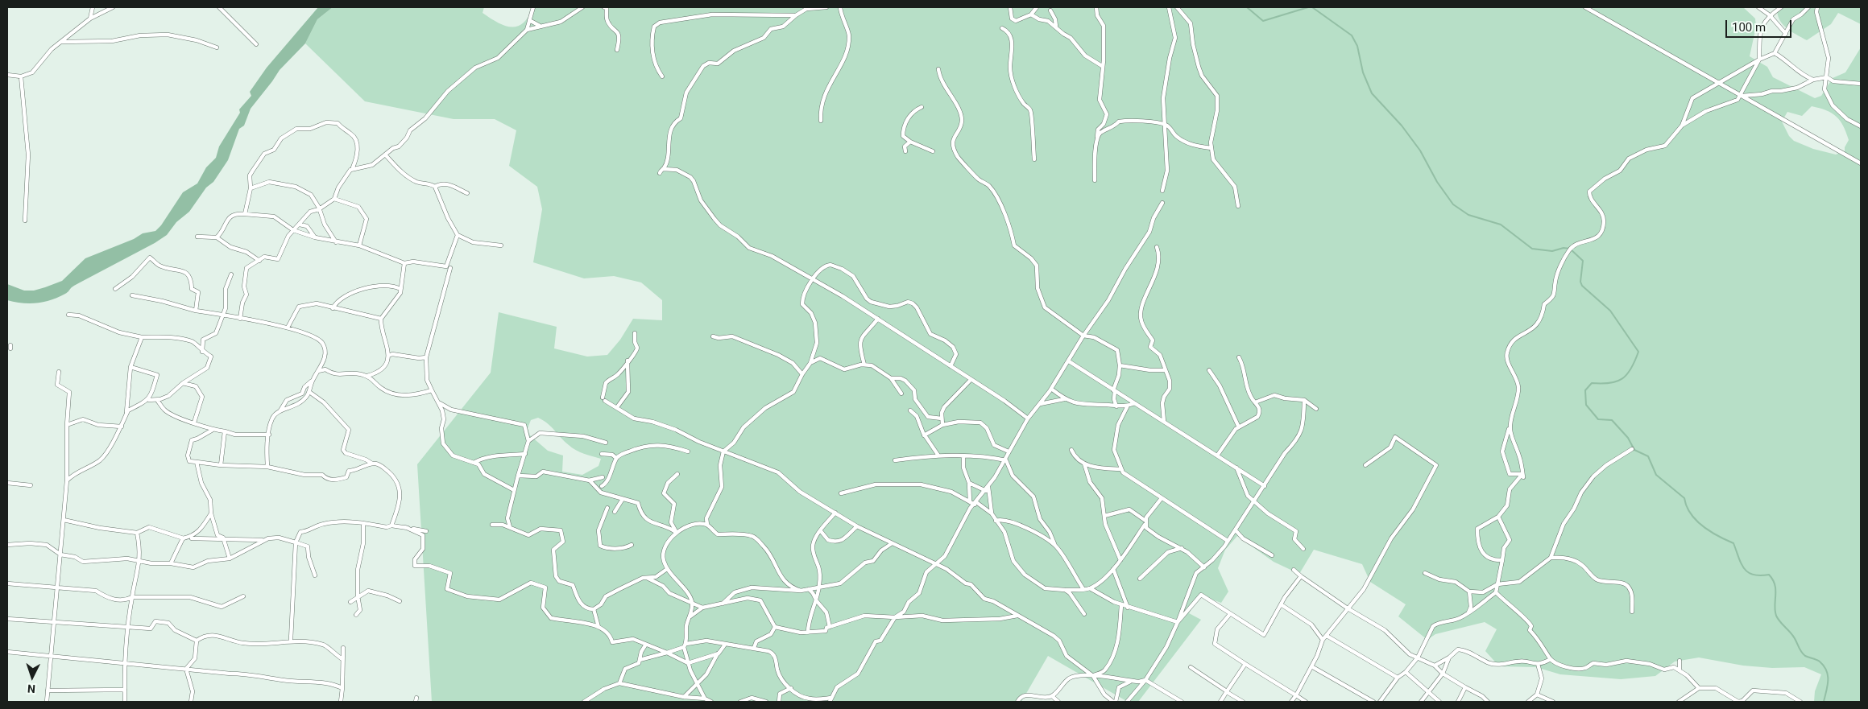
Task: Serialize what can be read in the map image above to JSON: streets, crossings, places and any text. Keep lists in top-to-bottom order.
{
  "scale_bar": "100 m",
  "north": "bottom"
}
